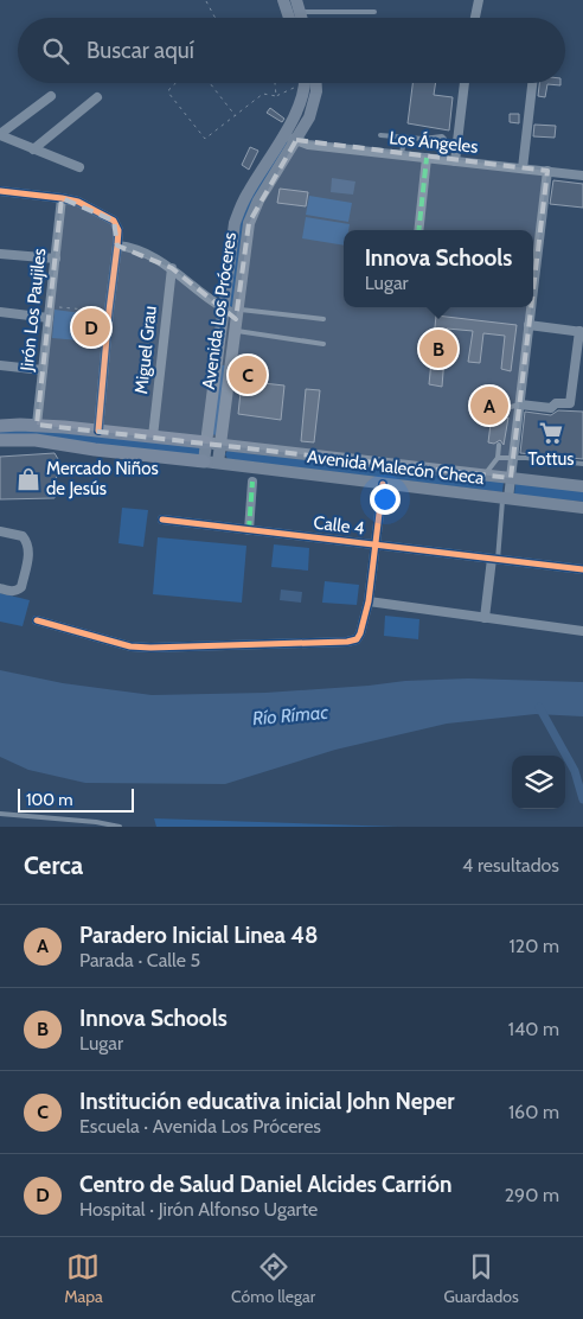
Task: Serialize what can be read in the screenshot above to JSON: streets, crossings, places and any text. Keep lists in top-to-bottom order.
{
  "streets": {
    "main road": ["Avenida Los Próceres", "Avenida Malecón Checa"],
    "street": [
      "Los Ángeles",
      "Jirón Los Paujiles",
      "Miguel Grau",
      "Calle 4"
    ]
  },
  "crossings": [
    ["Los Ángeles", "Avenida Los Próceres"],
    ["Avenida Los Próceres", "Avenida Malecón Checa"]
  ],
  "water": ["Río Rímac"],
  "places": {
    "supermarket": ["Tottus"],
    "shop": ["Mercado Niños de Jesús"]
  },
  "scale_bar": "100 m",
  "page": {
    "search": "Buscar aquí",
    "popup": ["Innova Schools", "Lugar"],
    "pins": [
      "D",
      "B",
      "C",
      "A"
    ],
    "scale": "100 m",
    "heading": ["Cerca", "4 resultados"],
    "list": [
      {
        "mark": "A",
        "name": "Paradero Inicial Linea 48",
        "note": "Parada · Calle 5",
        "value": "120 m"
      },
      {
        "mark": "B",
        "name": "Innova Schools",
        "note": "Lugar",
        "value": "140 m"
      },
      {
        "mark": "C",
        "name": "Institución educativa inicial John Neper",
        "note": "Escuela · Avenida Los Próceres",
        "value": "160 m"
      },
      {
        "mark": "D",
        "name": "Centro de Salud Daniel Alcides Carrión",
        "note": "Hospital · Jirón Alfonso Ugarte",
        "value": "290 m"
      }
    ],
    "nav": ["Mapa", "Cómo llegar", "Guardados"]
  }
}
